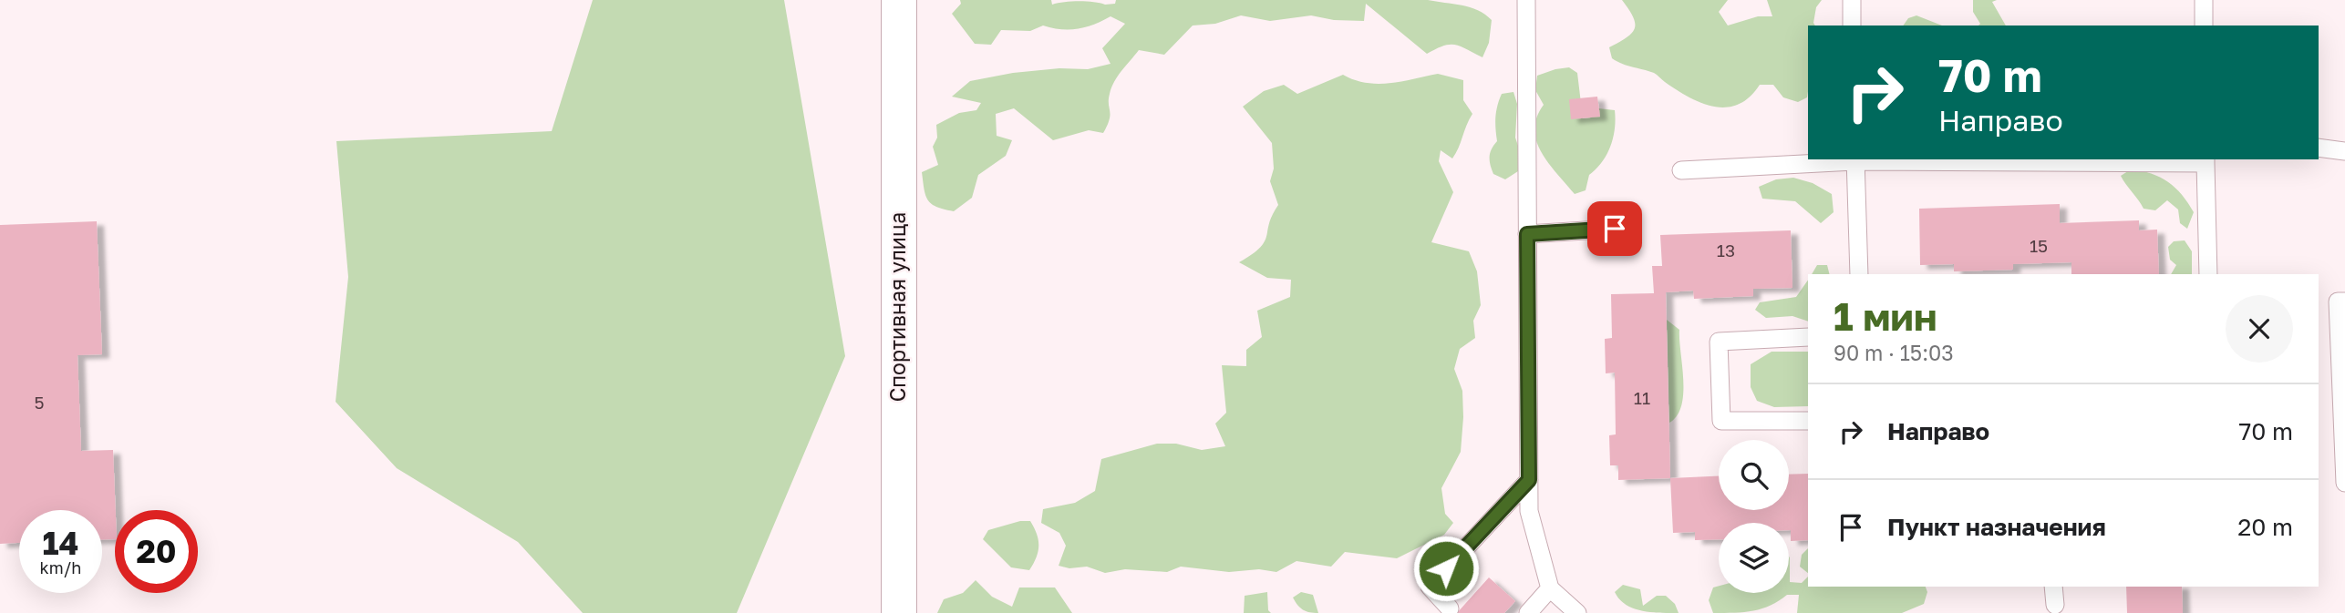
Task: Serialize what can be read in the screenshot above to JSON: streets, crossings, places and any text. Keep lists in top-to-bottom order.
{
  "streets": {
    "street": ["Спортивная улица"]
  },
  "house_numbers": [
    "15",
    "13",
    "11",
    "5"
  ],
  "page": {
    "turn": ["70 m", "Направо"],
    "heading": ["1 мин", "90 m · 15:03"],
    "list": [
      {
        "name": "Направо",
        "value": "70 m"
      },
      {
        "name": "Пункт назначения",
        "value": "20 m"
      }
    ],
    "speed": "14 km/h",
    "limit": "20"
  }
}
